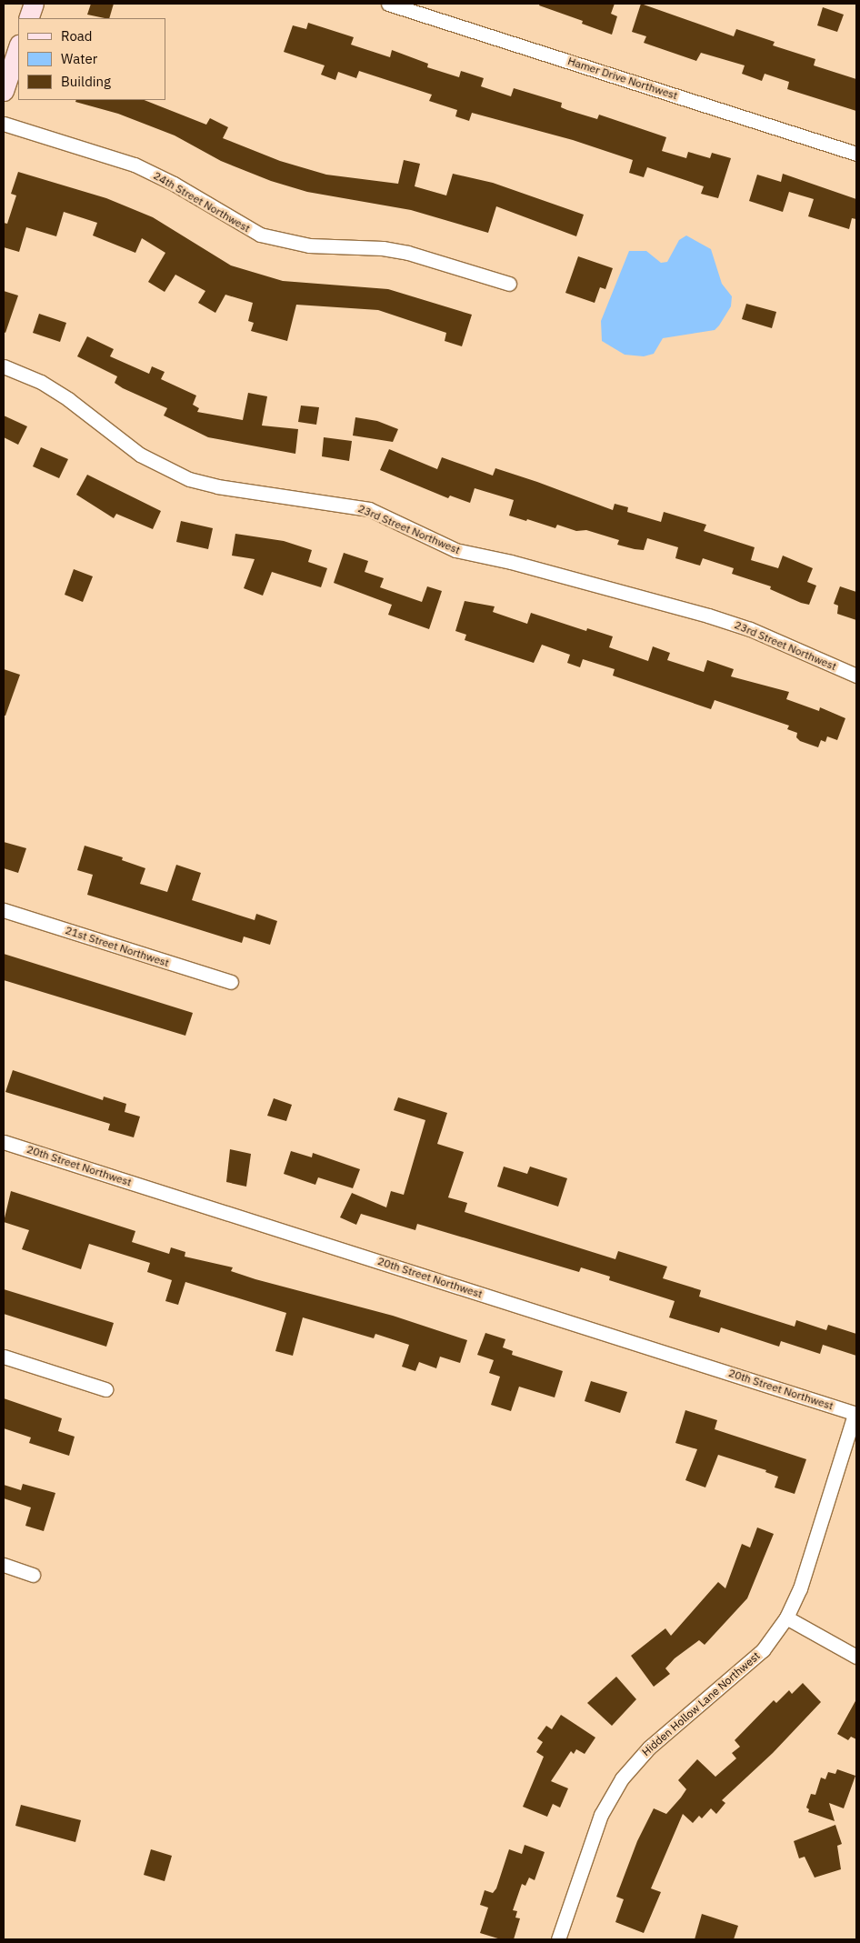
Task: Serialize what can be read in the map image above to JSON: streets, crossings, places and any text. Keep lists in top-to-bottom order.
{
  "streets": {
    "street": [
      "Hamer Drive Northwest",
      "24th Street Northwest",
      "23rd Street Northwest",
      "21st Street Northwest",
      "20th Street Northwest",
      "Hidden Hollow Lane Northwest"
    ]
  },
  "crossings": [
    ["20th Street Northwest", "Hidden Hollow Lane Northwest"]
  ],
  "legend": ["Road", "Water", "Building"]
}
